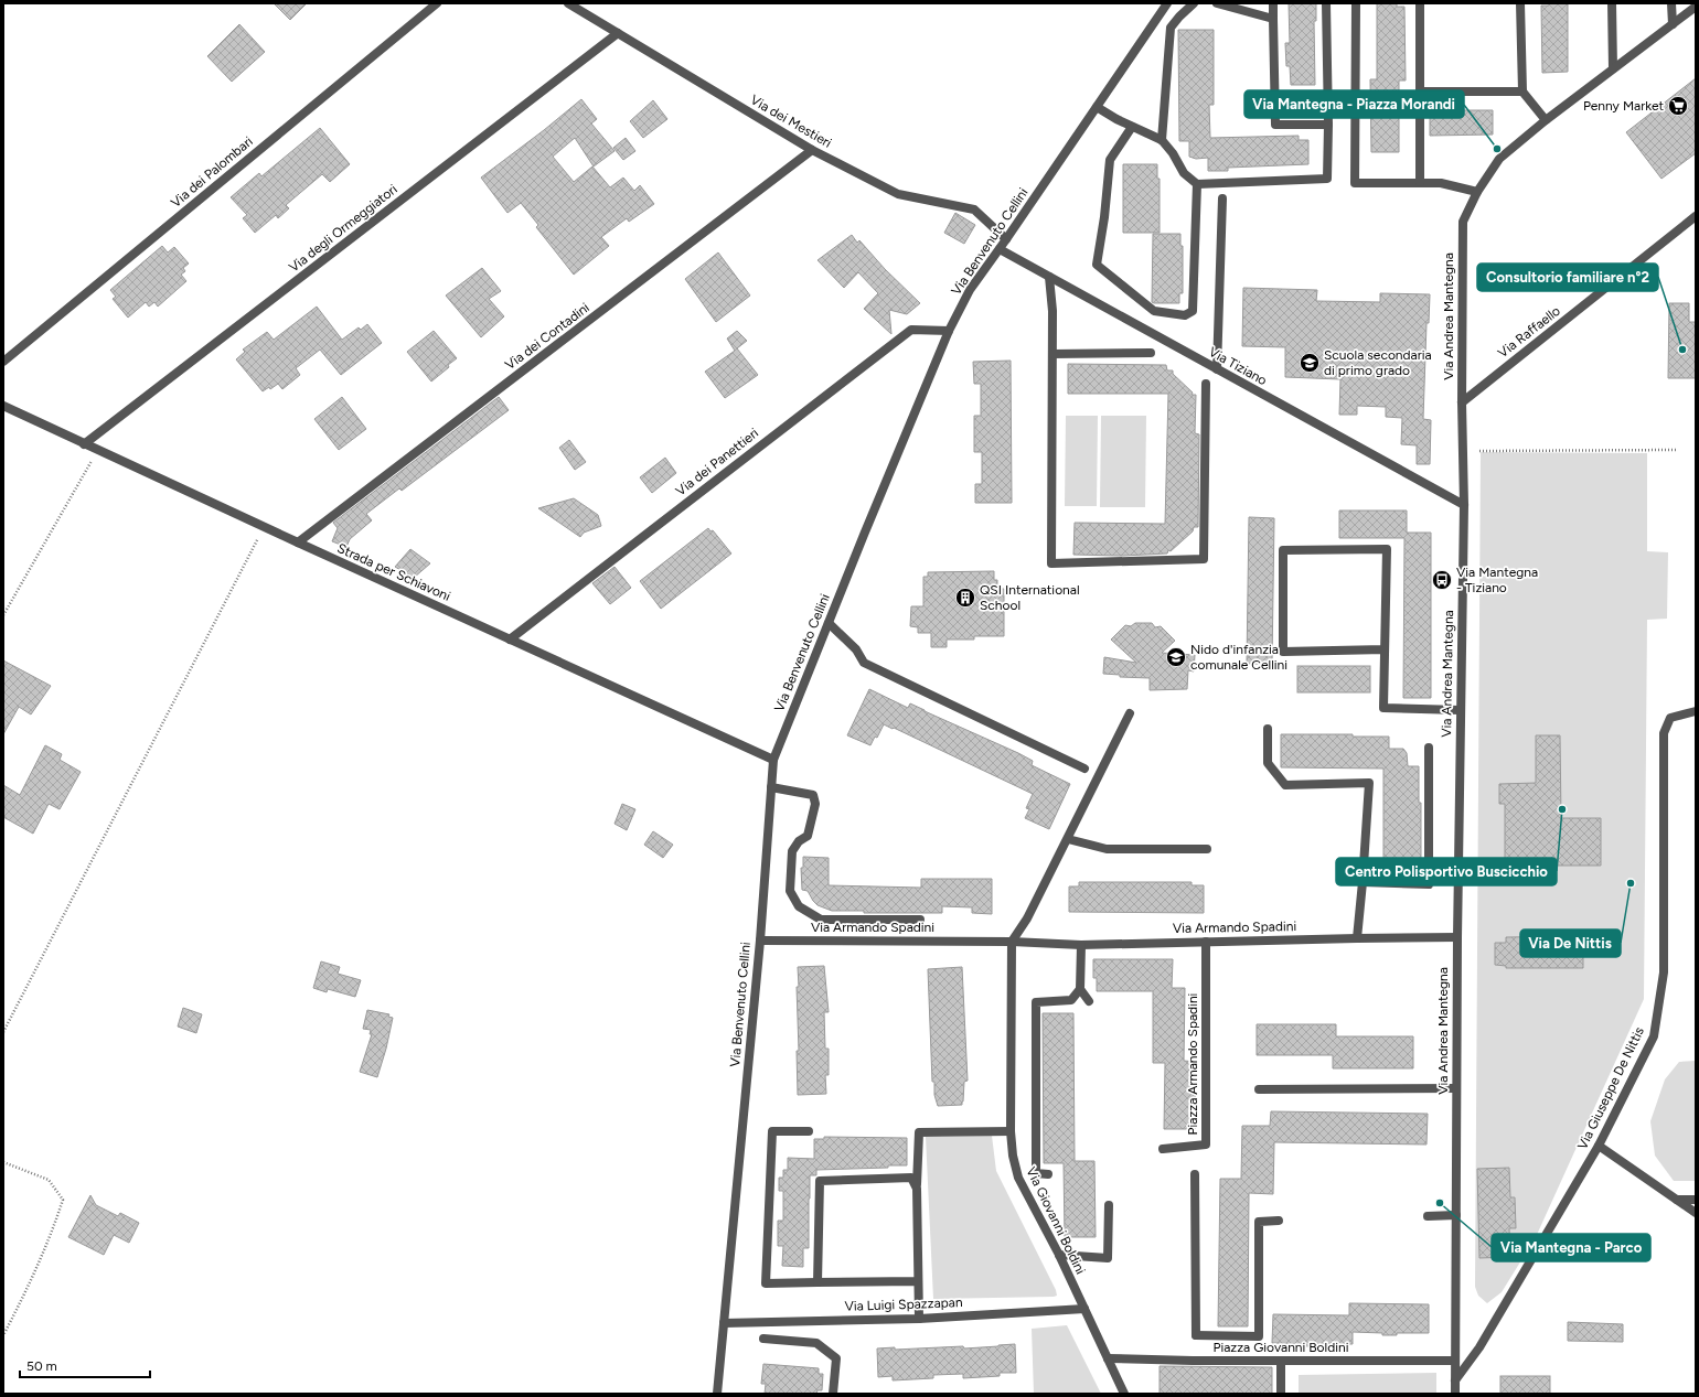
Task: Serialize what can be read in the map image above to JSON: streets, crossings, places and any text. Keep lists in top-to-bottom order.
{
  "streets": {
    "street": [
      "Via dei Mestieri",
      "Via dei Palombari",
      "Via degli Ormeggiatori",
      "Via Benvenuto Cellini",
      "Via Andrea Mantegna",
      "Via Raffaello",
      "Via dei Contadini",
      "Via Tiziano",
      "Via dei Panettieri",
      "Strada per Schiavoni",
      "Via Armando Spadini",
      "Piazza Armando Spadini",
      "Via Giuseppe De Nittis",
      "Via Giovanni Boldini",
      "Via Luigi Spazzapan",
      "Piazza Giovanni Boldini"
    ]
  },
  "crossings": [
    ["Via dei Mestieri", "Via degli Ormeggiatori"],
    ["Via dei Mestieri", "Via Benvenuto Cellini"],
    ["Via dei Mestieri", "Via dei Contadini"],
    ["Via degli Ormeggiatori", "Strada per Schiavoni"],
    ["Via Benvenuto Cellini", "Via Tiziano"],
    ["Via Benvenuto Cellini", "Via dei Panettieri"],
    ["Via Benvenuto Cellini", "Strada per Schiavoni"],
    ["Via Benvenuto Cellini", "Via Armando Spadini"],
    ["Via Benvenuto Cellini", "Via Luigi Spazzapan"],
    ["Via Andrea Mantegna", "Via Raffaello"],
    ["Via Andrea Mantegna", "Via Tiziano"],
    ["Via Andrea Mantegna", "Via Armando Spadini"],
    ["Via Andrea Mantegna", "Via Giuseppe De Nittis"],
    ["Via Andrea Mantegna", "Piazza Giovanni Boldini"],
    ["Via dei Contadini", "Strada per Schiavoni"],
    ["Via dei Panettieri", "Strada per Schiavoni"],
    ["Via Armando Spadini", "Piazza Armando Spadini"],
    ["Via Armando Spadini", "Via Giovanni Boldini"],
    ["Via Giovanni Boldini", "Via Luigi Spazzapan"],
    ["Via Giovanni Boldini", "Piazza Giovanni Boldini"]
  ],
  "places": {
    "supermarket": ["Penny Market"],
    "other": [
      "Via Mantegna - Piazza Morandi",
      "Consultorio familiare n°2",
      "Centro Polisportivo Buscicchio",
      "Via De Nittis",
      "Via Mantegna - Parco"
    ],
    "school or university": ["Scuola secondaria di primo grado", "Nido d'infanzia comunale Cellini"],
    "bus stop": ["Via Mantegna - Tiziano"],
    "building": ["QSI International School"]
  },
  "scale_bar": "50 m"
}
